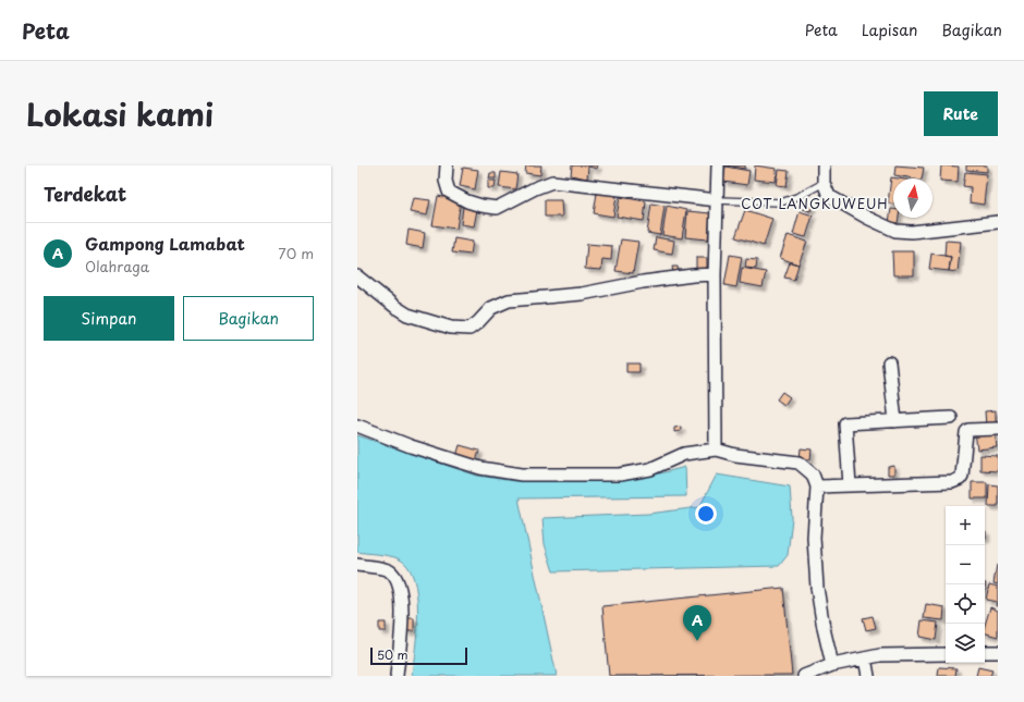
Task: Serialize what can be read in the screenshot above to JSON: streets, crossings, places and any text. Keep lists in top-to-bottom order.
{
  "districts": ["COT LANGKUWEUH"],
  "scale_bar": "50 m",
  "north": "top",
  "page": {
    "header": "Peta",
    "nav": ["Peta", "Lapisan", "Bagikan"],
    "title": "Lokasi kami",
    "buttons": [
      "Rute",
      ["Simpan", "Bagikan"]
    ],
    "heading": "Terdekat",
    "list": [
      {
        "mark": "A",
        "name": "Gampong Lamabat",
        "note": "Olahraga",
        "value": "70 m"
      }
    ],
    "map_buttons": ["+", "−"],
    "pins": "A",
    "scale": "50 m"
  }
}
